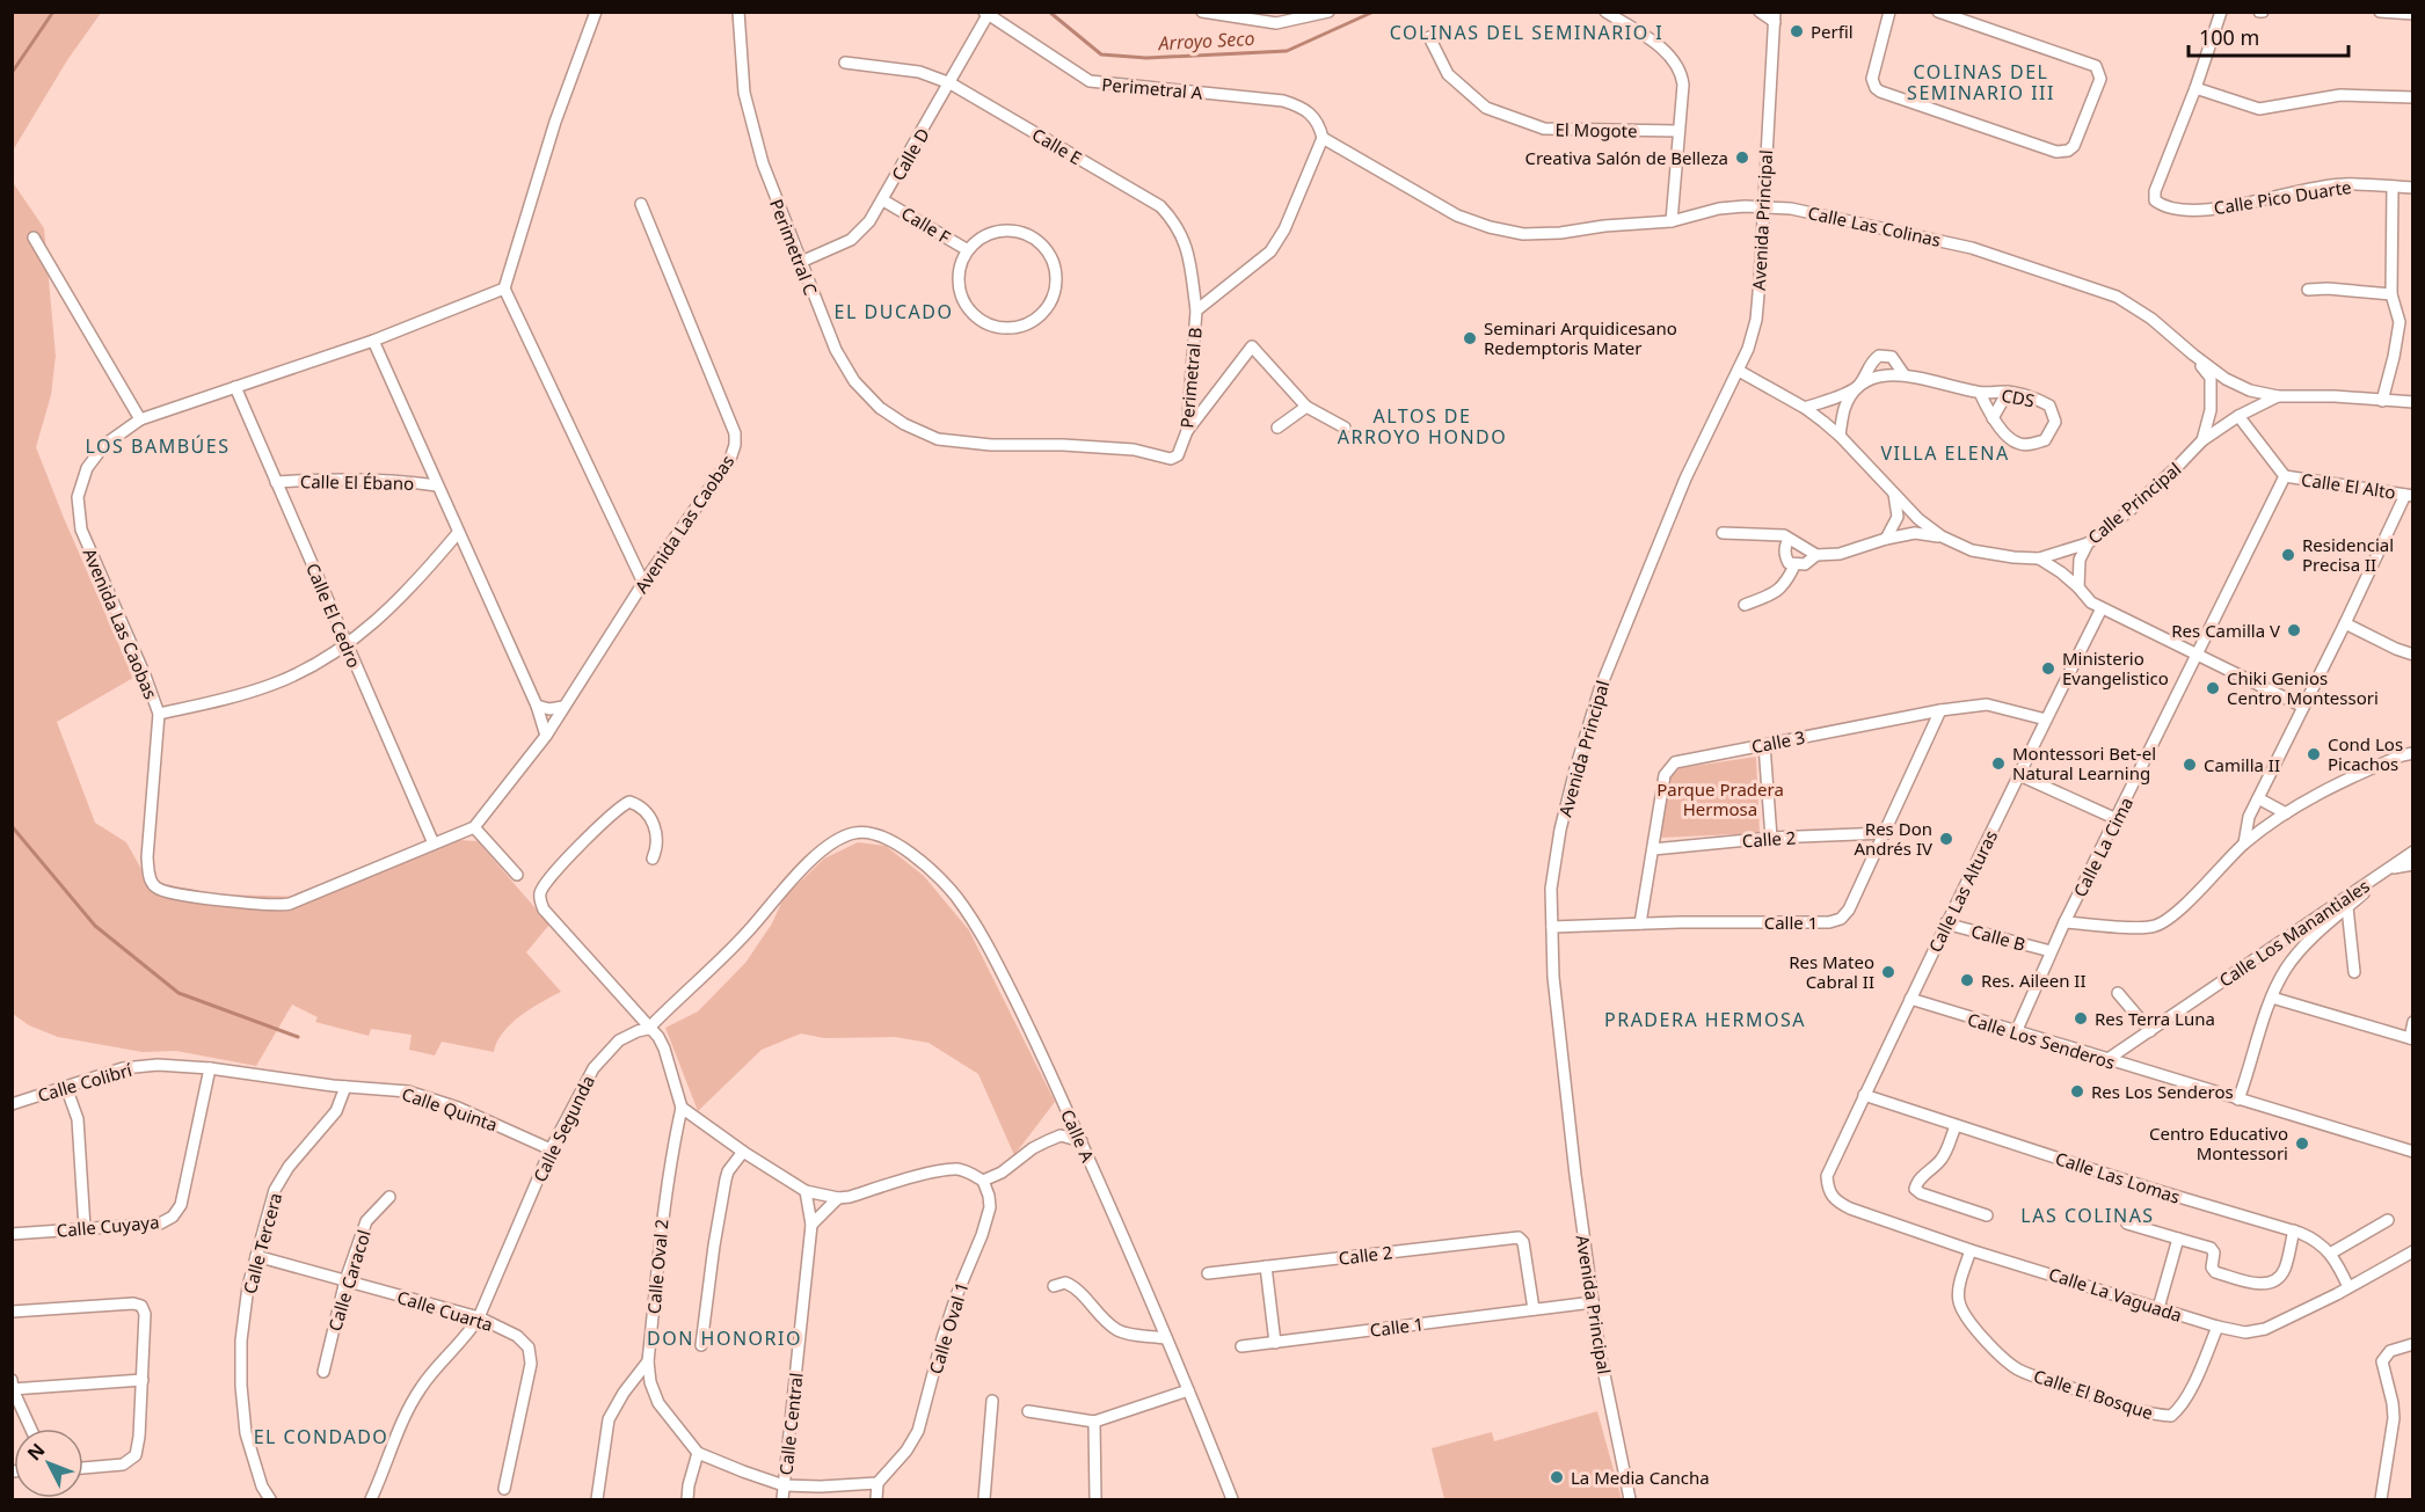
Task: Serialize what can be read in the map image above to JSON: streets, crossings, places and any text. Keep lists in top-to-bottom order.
{
  "streets": {
    "street": [
      "Perimetral A",
      "El Mogote",
      "Calle E",
      "Calle D",
      "Calle Pico Duarte",
      "Avenida Principal",
      "Calle F",
      "Calle Las Colinas",
      "Perimetral C",
      "Perimetral B",
      "CDS",
      "Calle El Ébano",
      "Calle El Alto",
      "Calle Principal",
      "Avenida Las Caobas",
      "Calle El Cedro",
      "Calle 3",
      "Calle 2",
      "Calle La Cima",
      "Calle Las Alturas",
      "Calle 1",
      "Calle Los Manantiales",
      "Calle B",
      "Calle Los Senderos",
      "Calle Colibrí",
      "Calle Quinta",
      "Calle Segunda",
      "Calle A",
      "Calle Las Lomas",
      "Calle Cuyaya",
      "Calle Tercera",
      "Calle Oval 2",
      "Calle Caracol",
      "Calle La Vaguada",
      "Calle Cuarta",
      "Calle Oval 1",
      "Calle El Bosque",
      "Calle Central"
    ]
  },
  "crossings": [
    ["Perimetral A", "Calle D"],
    ["Perimetral A", "Calle Las Colinas"],
    ["Perimetral A", "Perimetral B"],
    ["Calle E", "Calle D"],
    ["Calle E", "Perimetral B"],
    ["Calle D", "Calle F"],
    ["Calle D", "Perimetral C"],
    ["Avenida Principal", "Calle Las Colinas"],
    ["Avenida Principal", "Calle Principal"],
    ["Avenida Principal", "Calle 1"],
    ["Calle Las Colinas", "Perimetral B"],
    ["Calle Las Colinas", "Calle Principal"],
    ["Perimetral C", "Perimetral B"],
    ["CDS", "Calle Principal"],
    ["Calle El Ébano", "Calle El Cedro"],
    ["Calle El Alto", "Calle La Cima"],
    ["Avenida Las Caobas", "Calle El Cedro"],
    ["Calle 3", "Calle 2"],
    ["Calle 3", "Calle Las Alturas"],
    ["Calle 3", "Calle 1"],
    ["Calle 2", "Calle 1"],
    ["Calle La Cima", "Calle B"],
    ["Calle La Cima", "Calle Los Senderos"],
    ["Calle Las Alturas", "Calle B"],
    ["Calle Las Alturas", "Calle Los Senderos"],
    ["Calle Las Alturas", "Calle Las Lomas"],
    ["Calle Las Alturas", "Calle La Vaguada"],
    ["Calle Los Manantiales", "Calle Los Senderos"],
    ["Calle Colibrí", "Calle Quinta"],
    ["Calle Colibrí", "Calle Cuyaya"],
    ["Calle Quinta", "Calle Segunda"],
    ["Calle Quinta", "Calle Tercera"],
    ["Calle Segunda", "Calle A"],
    ["Calle Segunda", "Calle Cuarta"],
    ["Calle Las Lomas", "Calle La Vaguada"],
    ["Calle Tercera", "Calle Cuarta"],
    ["Calle Oval 2", "Calle Central"],
    ["Calle Caracol", "Calle Cuarta"],
    ["Calle La Vaguada", "Calle El Bosque"]
  ],
  "districts": [
    "COLINAS DEL SEMINARIO I",
    "COLINAS DEL SEMINARIO III",
    "EL DUCADO",
    "ALTOS DE ARROYO HONDO",
    "LOS BAMBÚES",
    "VILLA ELENA",
    "PRADERA HERMOSA",
    "LAS COLINAS",
    "DON HONORIO",
    "EL CONDADO"
  ],
  "water": ["Arroyo Seco"],
  "parks": ["Parque Pradera Hermosa"],
  "places": [
    "Perfil",
    "Creativa Salón de Belleza",
    "Seminari Arquidicesano Redemptoris Mater",
    "Residencial Precisa II",
    "Res Camilla V",
    "Ministerio Evangelistico",
    "Chiki Genios Centro Montessori",
    "Cond Los Picachos",
    "Montessori Bet-el Natural Learning",
    "Camilla II",
    "Res Don Andrés IV",
    "Res Mateo Cabral II",
    "Res. Aileen II",
    "Res Terra Luna",
    "Res Los Senderos",
    "Centro Educativo Montessori",
    "La Media Cancha"
  ],
  "scale_bar": "100 m",
  "north": "top left"
}
